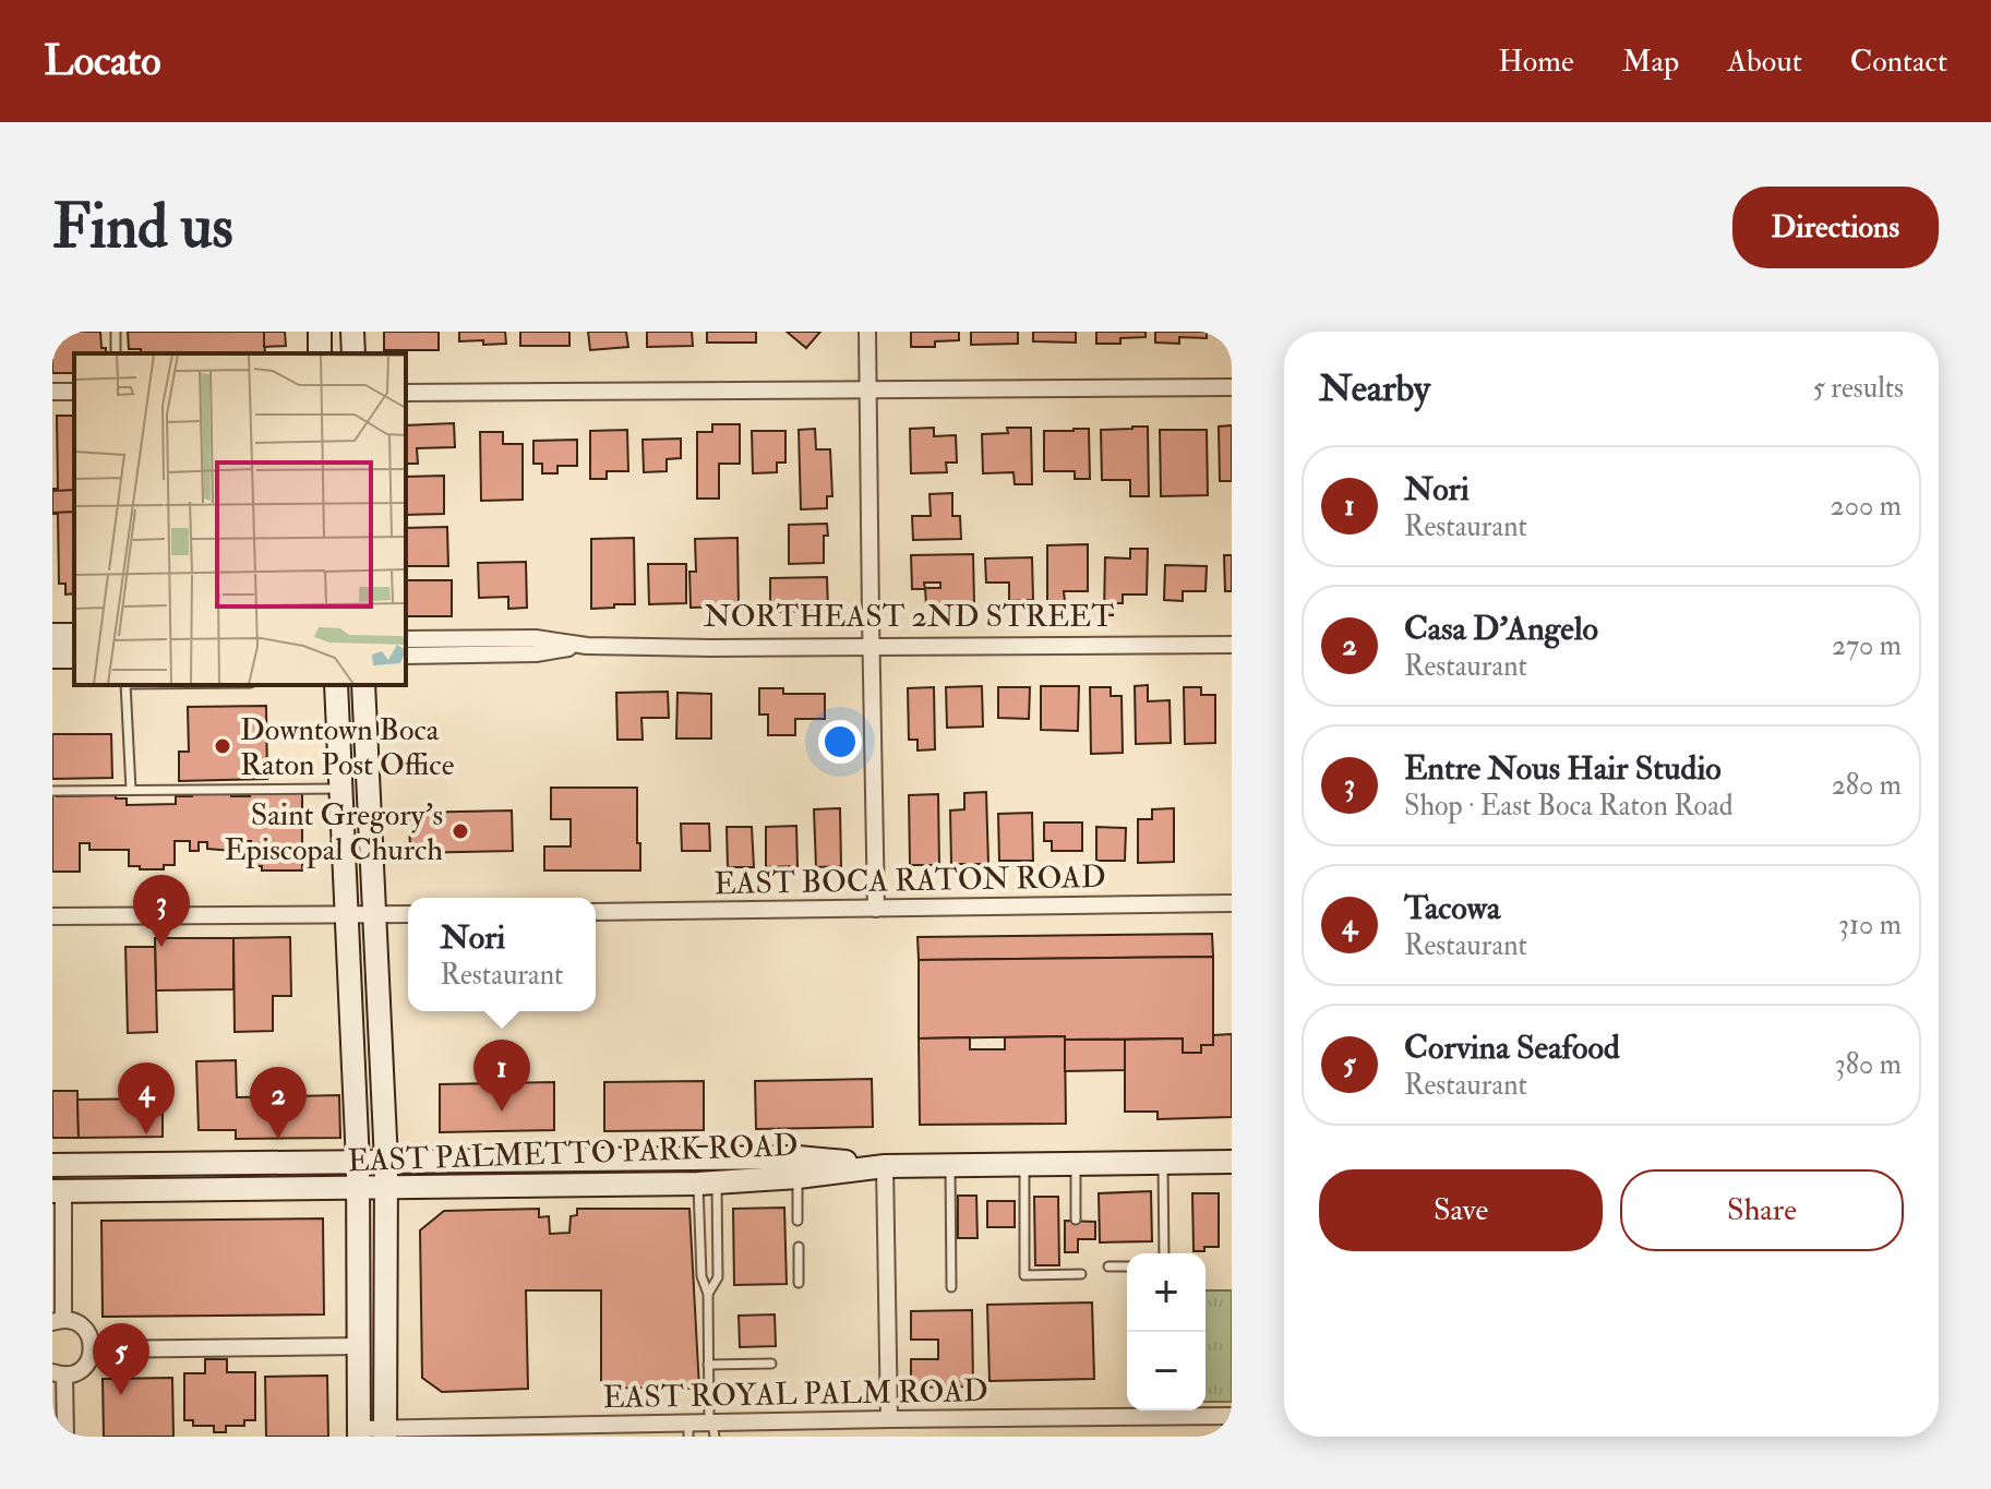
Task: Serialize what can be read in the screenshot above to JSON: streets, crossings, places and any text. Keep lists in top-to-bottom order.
{
  "streets": {
    "main road": ["EAST PALMETTO PARK ROAD"],
    "street": ["NORTHEAST 2ND STREET", "EAST BOCA RATON ROAD", "EAST ROYAL PALM ROAD"]
  },
  "places": ["Downtown Boca Raton Post Office", "Saint Gregory's Episcopal Church"],
  "page": {
    "header": "Locato",
    "nav": [
      "Home",
      "Map",
      "About",
      "Contact"
    ],
    "buttons": [
      "Directions",
      ["Save", "Share"]
    ],
    "title": "Find us",
    "heading": ["Nearby", "5 results"],
    "list": [
      {
        "mark": "1",
        "name": "Nori",
        "note": "Restaurant",
        "value": "200 m"
      },
      {
        "mark": "2",
        "name": "Casa D'Angelo",
        "note": "Restaurant",
        "value": "270 m"
      },
      {
        "mark": "3",
        "name": "Entre Nous Hair Studio",
        "note": "Shop · East Boca Raton Road",
        "value": "280 m"
      },
      {
        "mark": "4",
        "name": "Tacowa",
        "note": "Restaurant",
        "value": "310 m"
      },
      {
        "mark": "5",
        "name": "Corvina Seafood",
        "note": "Restaurant",
        "value": "380 m"
      }
    ],
    "pins": [
      "3",
      "1",
      "4",
      "2",
      "5"
    ],
    "popup": ["Nori", "Restaurant"],
    "map_buttons": ["+", "−"]
  }
}
